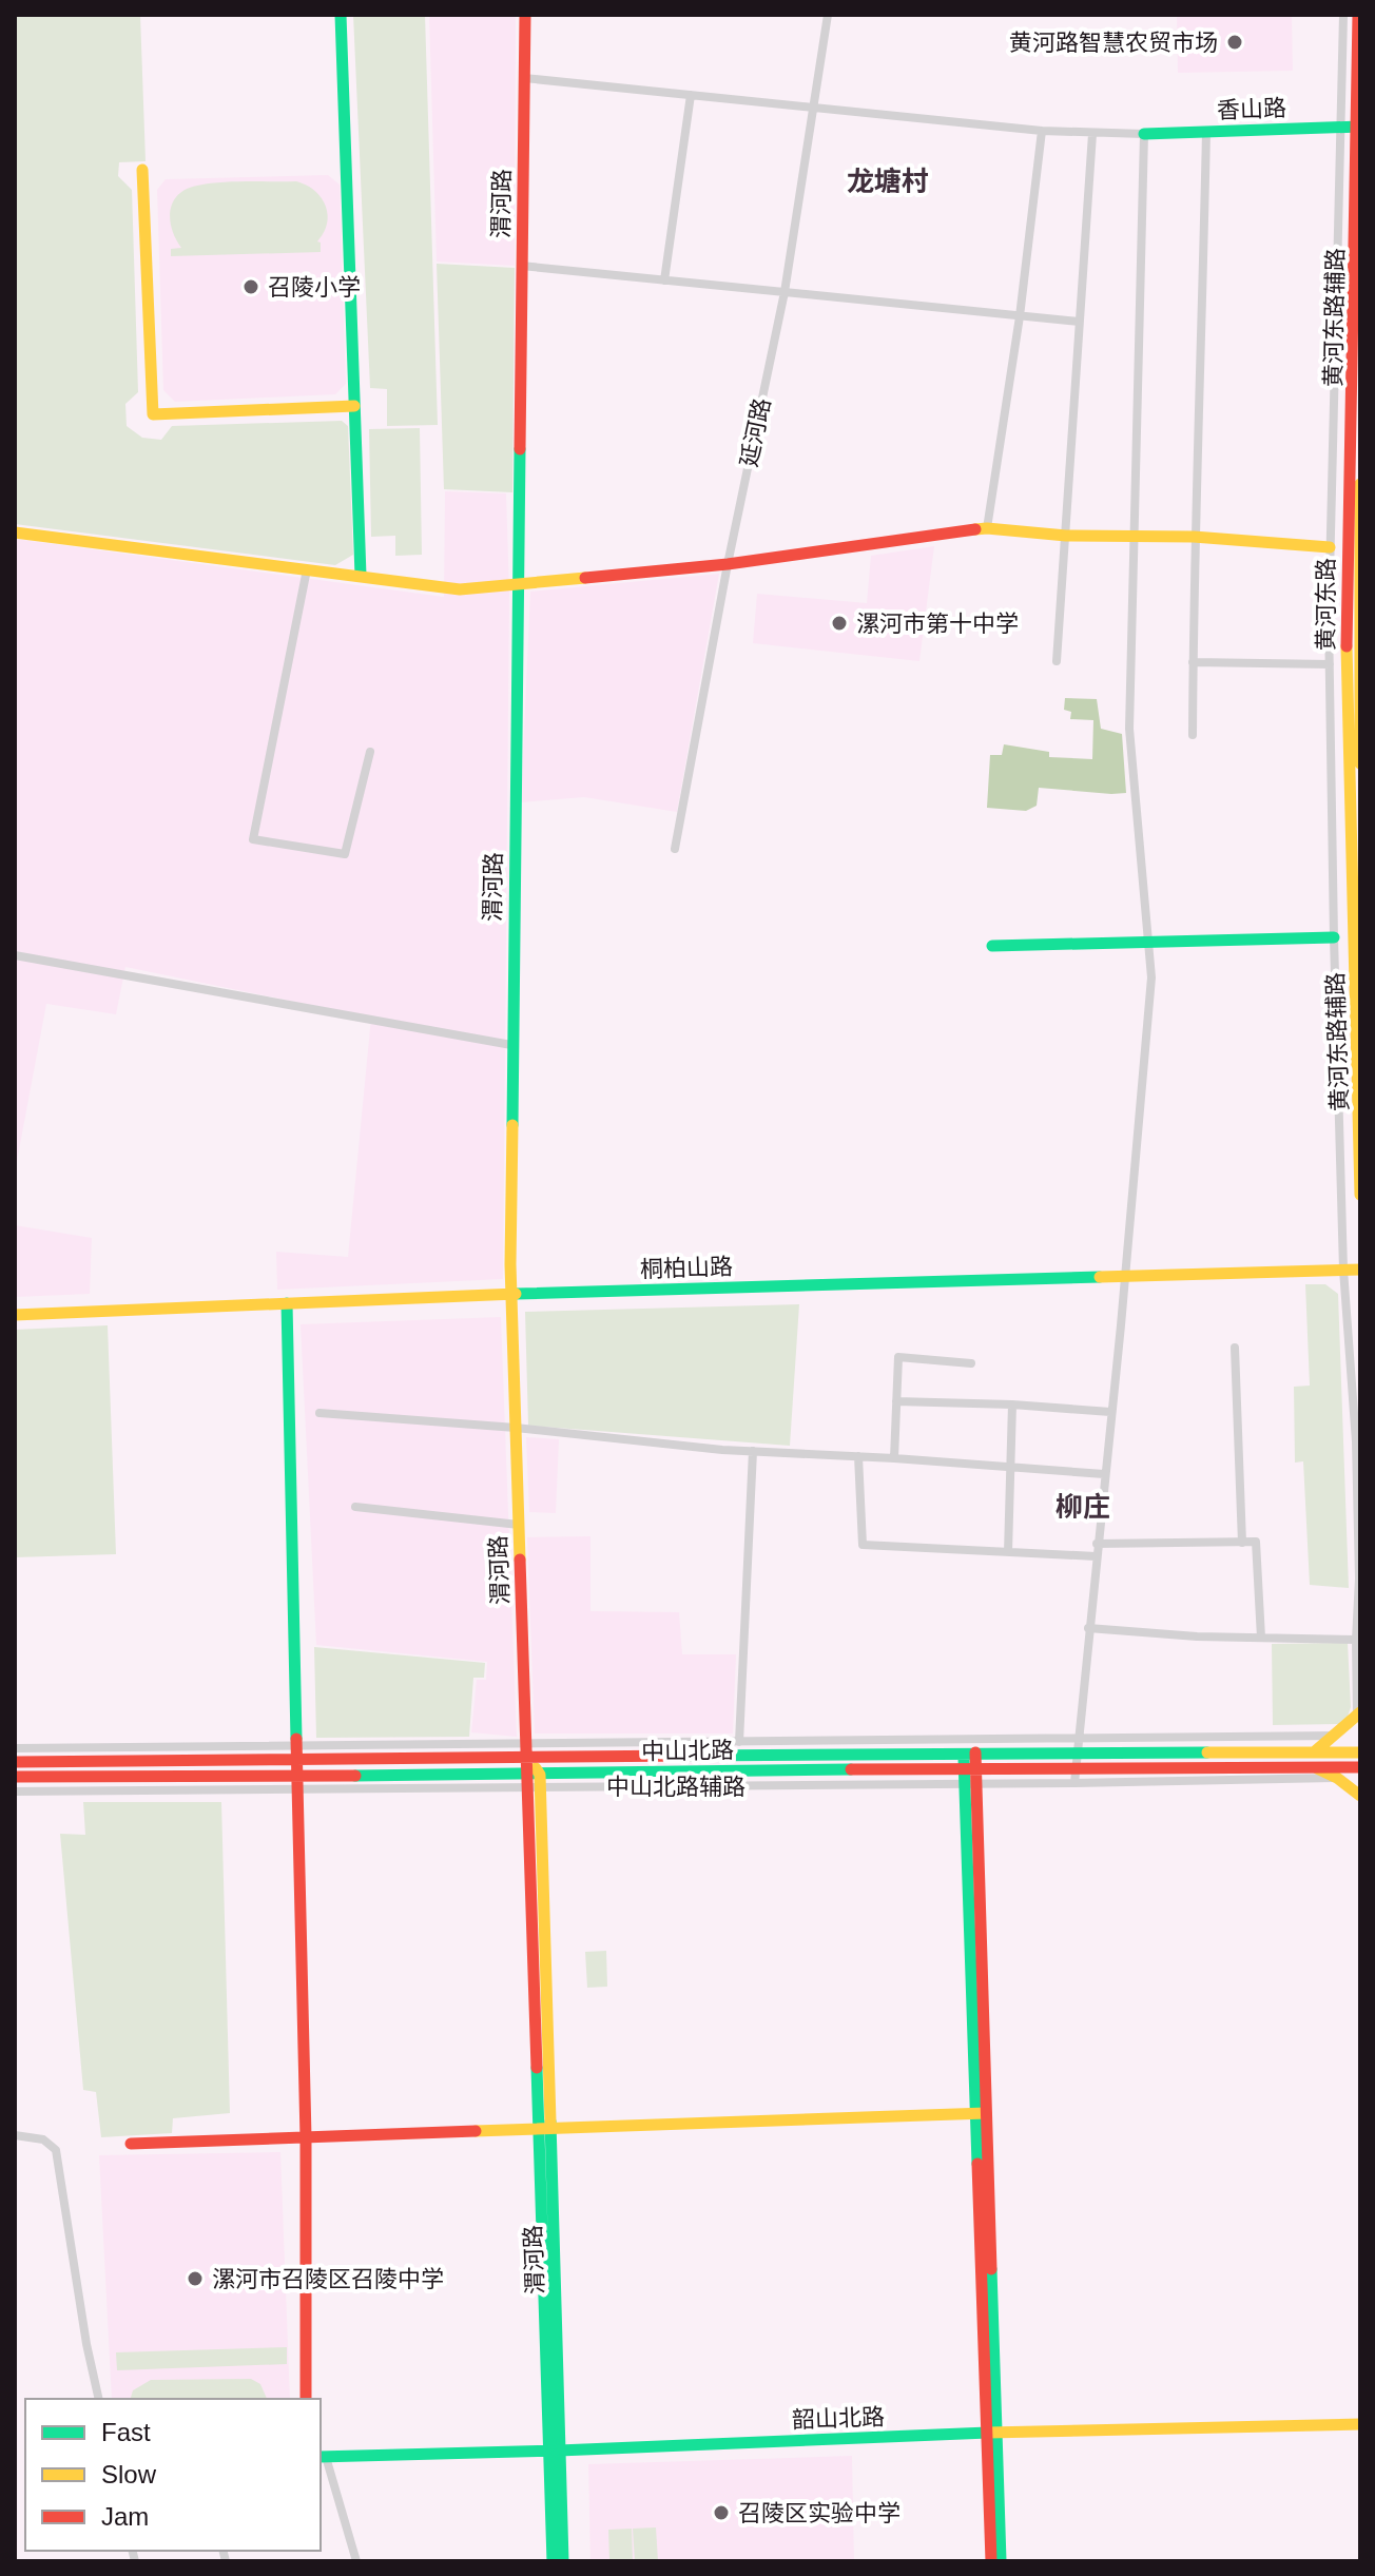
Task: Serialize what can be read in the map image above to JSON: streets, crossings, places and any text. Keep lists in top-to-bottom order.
{
  "streets": {
    "street": [
      "香山路",
      "渭河路",
      "黄河东路辅路",
      "延河路",
      "黄河东路",
      "桐柏山路",
      "中山北路",
      "中山北路辅路",
      "韶山北路"
    ]
  },
  "crossings": [
    ["香山路", "黄河东路辅路"],
    ["香山路", "黄河东路"],
    ["渭河路", "桐柏山路"],
    ["渭河路", "中山北路"],
    ["渭河路", "中山北路辅路"],
    ["渭河路", "韶山北路"],
    ["黄河东路辅路", "桐柏山路"],
    ["中山北路", "中山北路辅路"]
  ],
  "districts": ["龙塘村", "柳庄"],
  "places": [
    "黄河路智慧农贸市场",
    "召陵小学",
    "漯河市第十中学",
    "漯河市召陵区召陵中学",
    "召陵区实验中学"
  ],
  "legend": ["Fast", "Slow", "Jam"]
}
